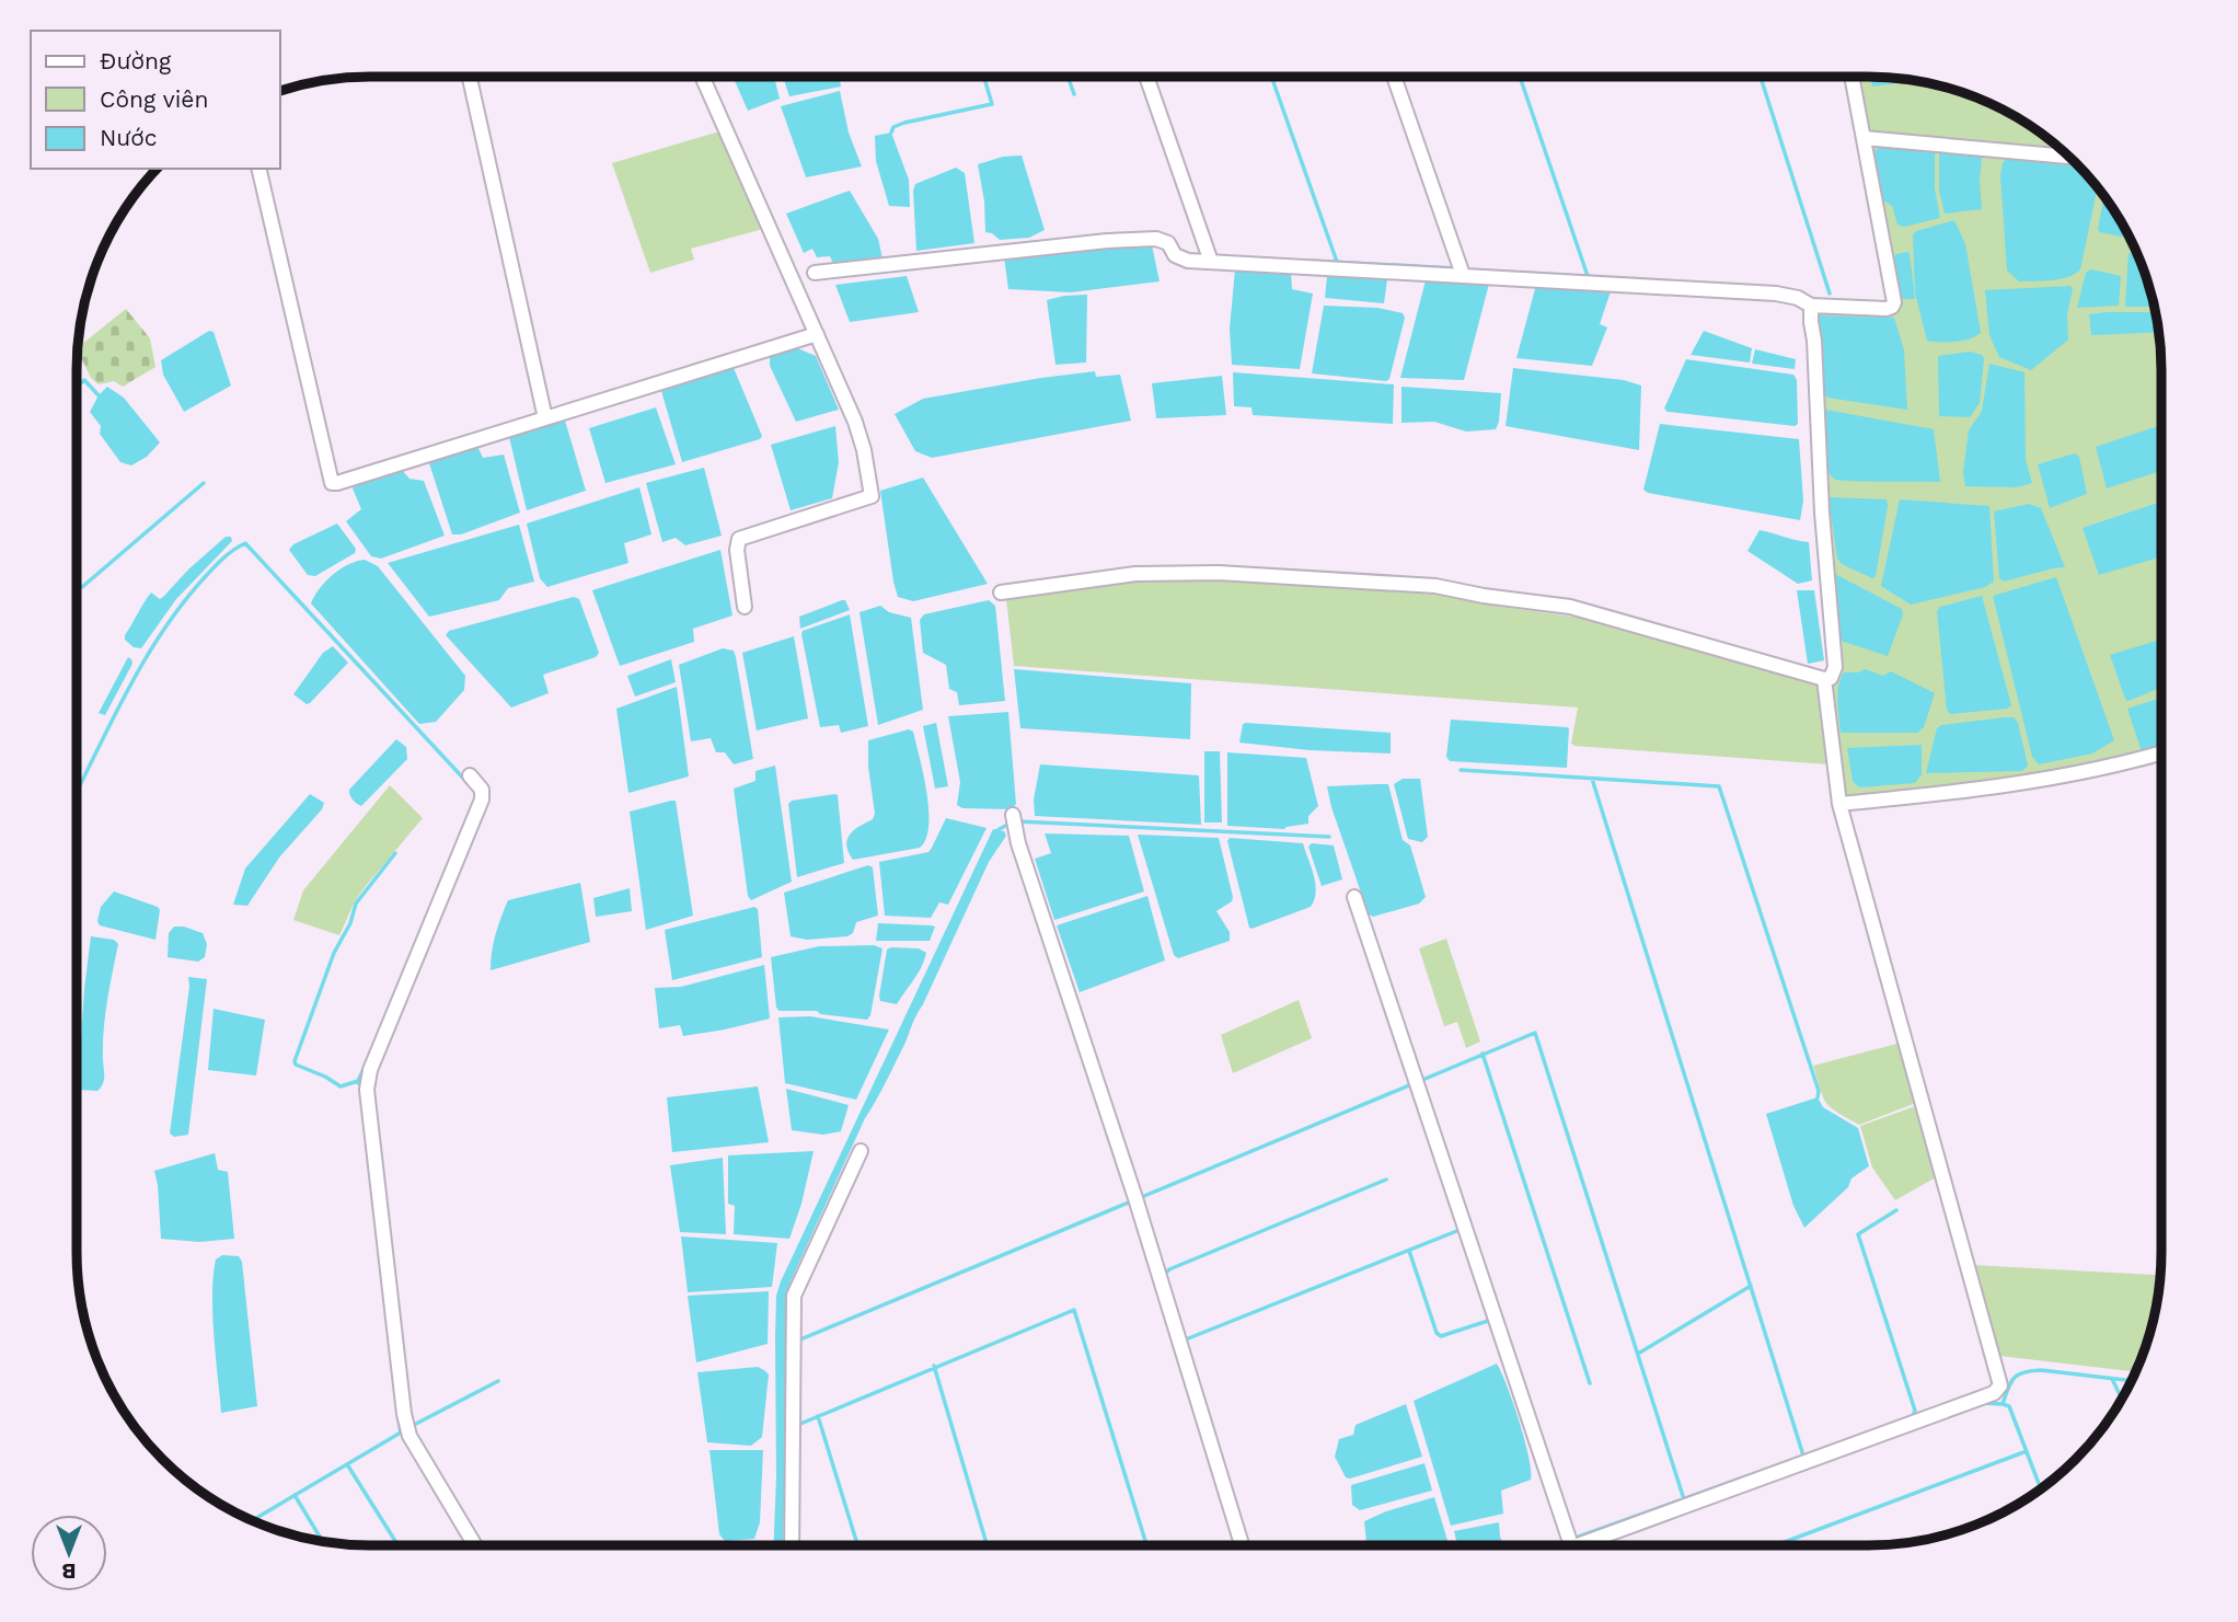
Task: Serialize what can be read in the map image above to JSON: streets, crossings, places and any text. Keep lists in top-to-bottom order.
{
  "legend": ["Đường", "Công viên", "Nước"],
  "north": "bottom"
}
